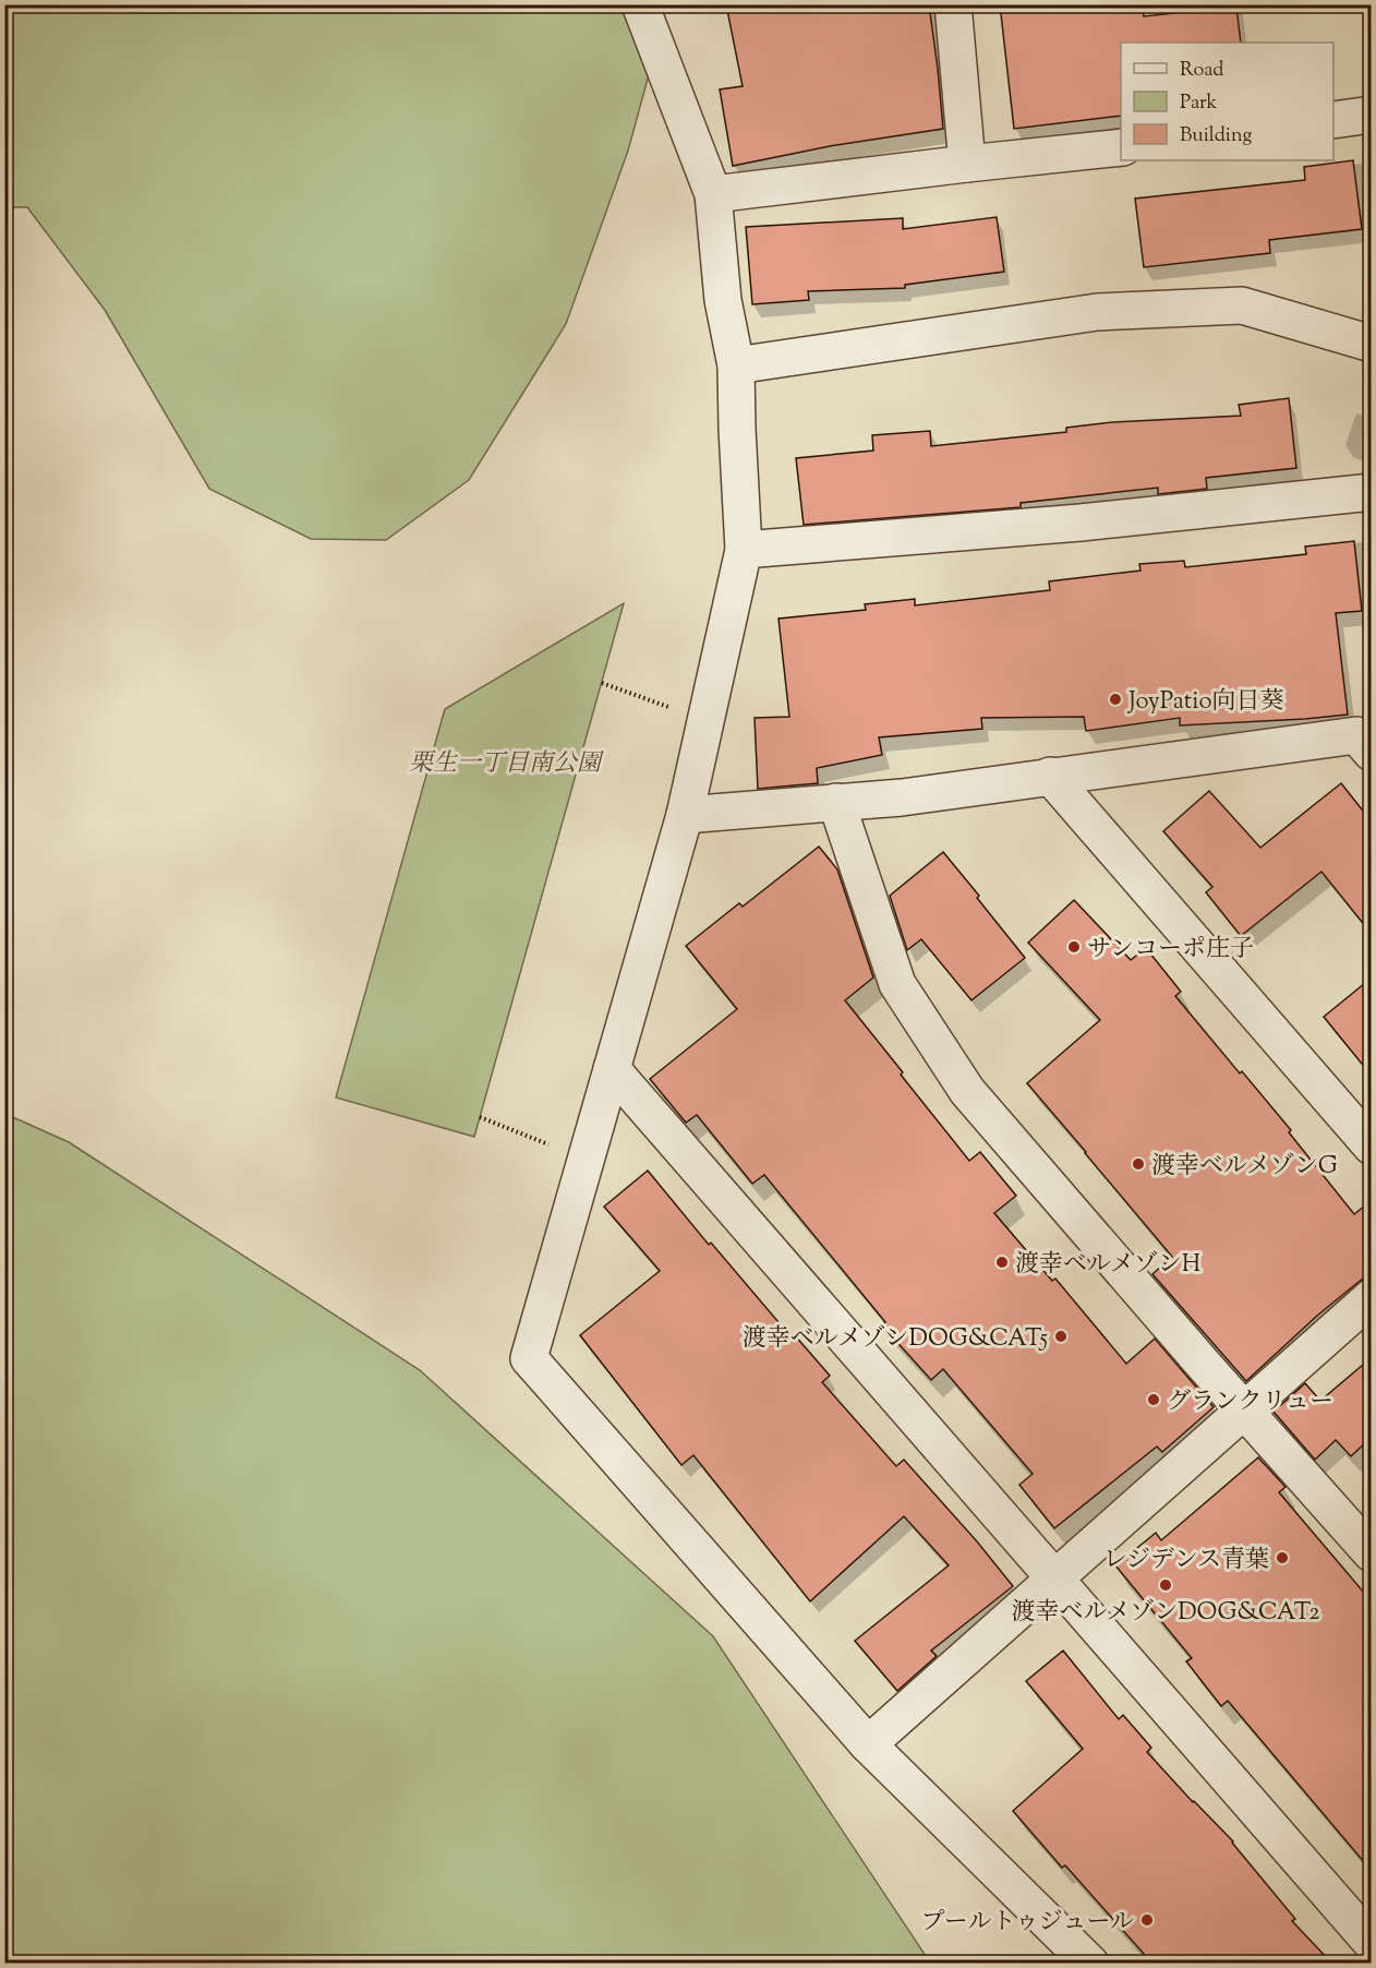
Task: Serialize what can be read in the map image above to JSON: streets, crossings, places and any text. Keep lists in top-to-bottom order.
{
  "parks": ["栗生一丁目南公園"],
  "places": [
    "JoyPatio向日葵",
    "サンコーポ庄子",
    "渡幸ベルメゾンG",
    "渡幸ベルメゾンH",
    "渡幸ベルメゾンDOG&CAT5",
    "グランクリュー",
    "レジデンス青葉",
    "渡幸ベルメゾンDOG&CAT2",
    "プールトゥジュール"
  ],
  "legend": ["Road", "Park", "Building"]
}
